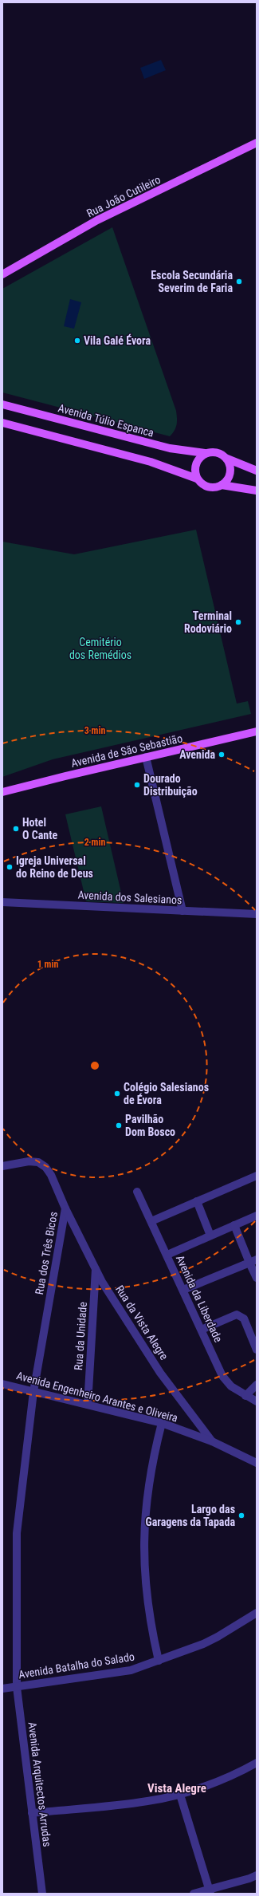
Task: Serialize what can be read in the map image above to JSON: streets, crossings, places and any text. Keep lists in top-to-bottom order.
{
  "streets": {
    "main road": ["Rua João Cutileiro", "Avenida Túlio Espanca", "Avenida de São Sebastião"],
    "street": [
      "Avenida dos Salesianos",
      "Rua dos Três Bicos",
      "Avenida da Liberdade",
      "Rua da Vista Alegre",
      "Rua da Unidade",
      "Avenida Engenheiro Arantes e Oliveira",
      "Avenida Batalha do Salado",
      "Avenida Arquitectos Arrudas"
    ]
  },
  "crossings": [
    ["Rua dos Três Bicos", "Rua da Vista Alegre"],
    ["Rua dos Três Bicos", "Avenida Engenheiro Arantes e Oliveira"],
    ["Rua dos Três Bicos", "Avenida Arquitectos Arrudas"],
    ["Rua da Vista Alegre", "Rua da Unidade"],
    ["Rua da Vista Alegre", "Avenida Engenheiro Arantes e Oliveira"],
    ["Rua da Unidade", "Avenida Engenheiro Arantes e Oliveira"],
    ["Avenida Engenheiro Arantes e Oliveira", "Avenida Arquitectos Arrudas"],
    ["Avenida Batalha do Salado", "Avenida Arquitectos Arrudas"]
  ],
  "districts": ["Vista Alegre"],
  "parks": ["Cemitério dos Remédios"],
  "places": [
    "Escola Secundária Severim de Faria",
    "Vila Galé Évora",
    "Terminal Rodoviário",
    "Avenida",
    "Dourado Distribuição",
    "Hotel O Cante",
    "Igreja Universal do Reino de Deus",
    "Colégio Salesianos de Évora",
    "Pavilhão Dom Bosco",
    "Largo das Garagens da Tapada"
  ],
  "rings": ["3 min", "2 min", "1 min"]
}
